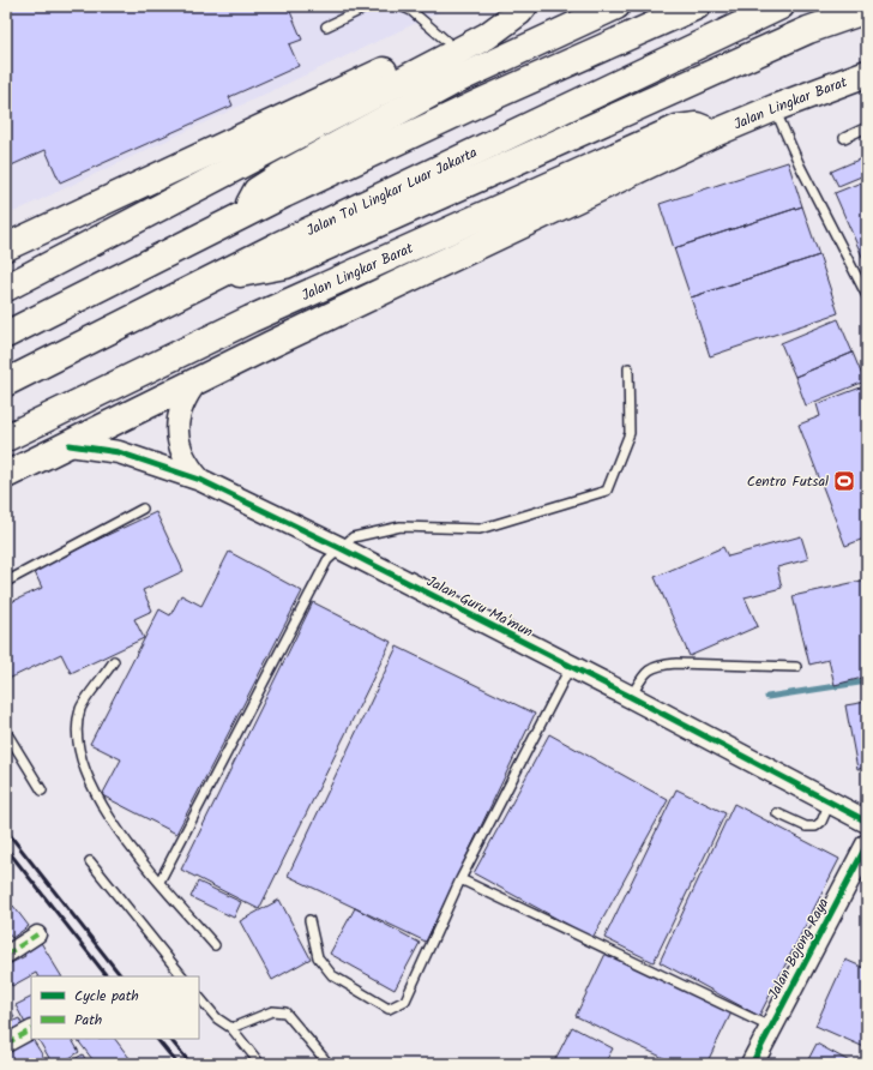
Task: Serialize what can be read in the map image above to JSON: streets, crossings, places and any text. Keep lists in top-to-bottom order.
{
  "streets": {
    "main road": ["Jalan Lingkar Barat", "Jalan Tol Lingkar Luar Jakarta"],
    "street": ["Jalan Guru Ma'mun", "Jalan Bojong Raya"]
  },
  "crossings": [
    ["Jalan Lingkar Barat", "Jalan Guru Ma'mun"]
  ],
  "places": {
    "sports": ["Centro Futsal"]
  },
  "legend": ["Cycle path", "Path"]
}
